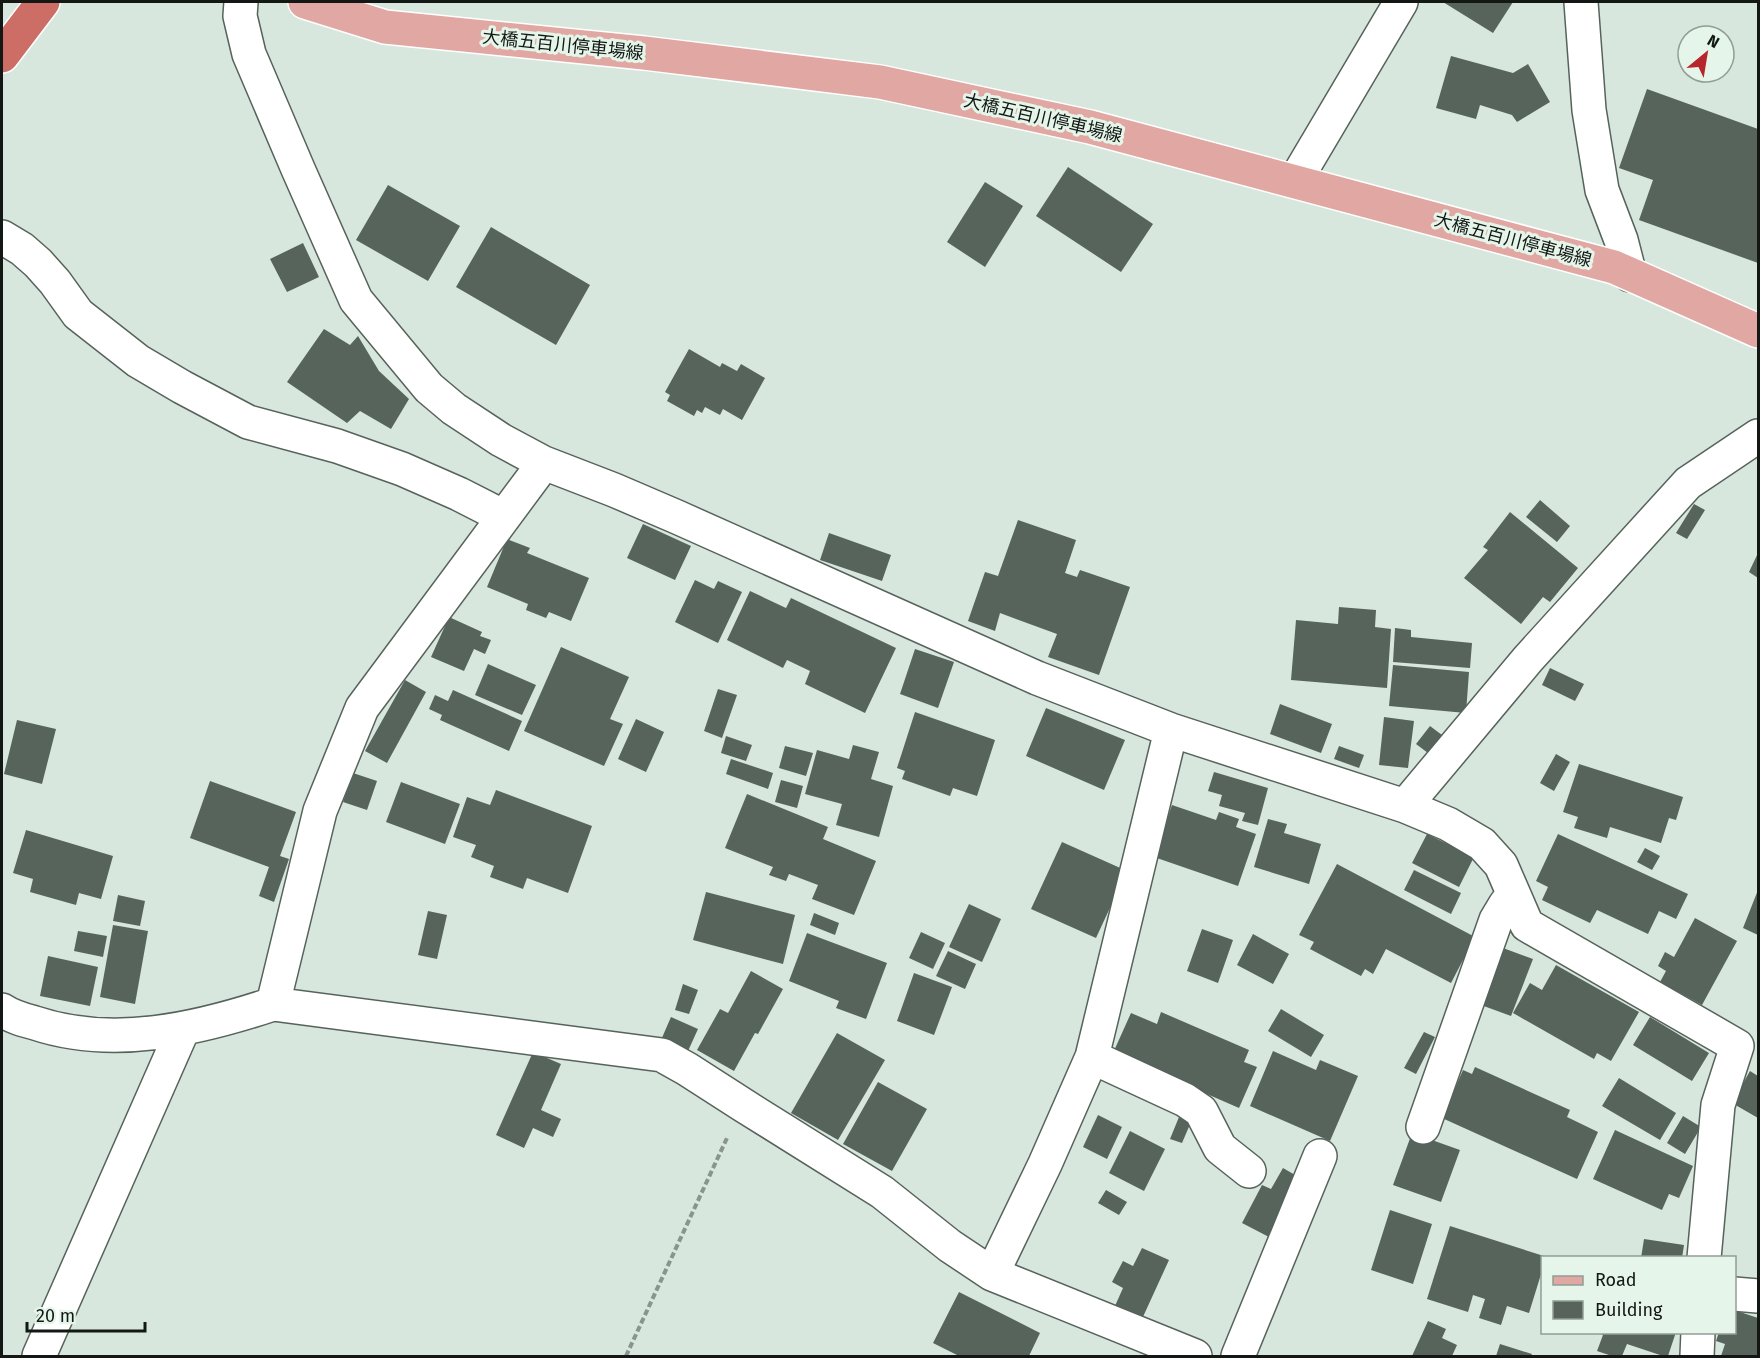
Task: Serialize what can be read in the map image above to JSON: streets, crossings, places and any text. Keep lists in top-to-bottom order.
{
  "streets": {
    "main road": ["大橋五百川停車場線"]
  },
  "legend": ["Road", "Building"],
  "scale_bar": "20 m",
  "north": "top right"
}
